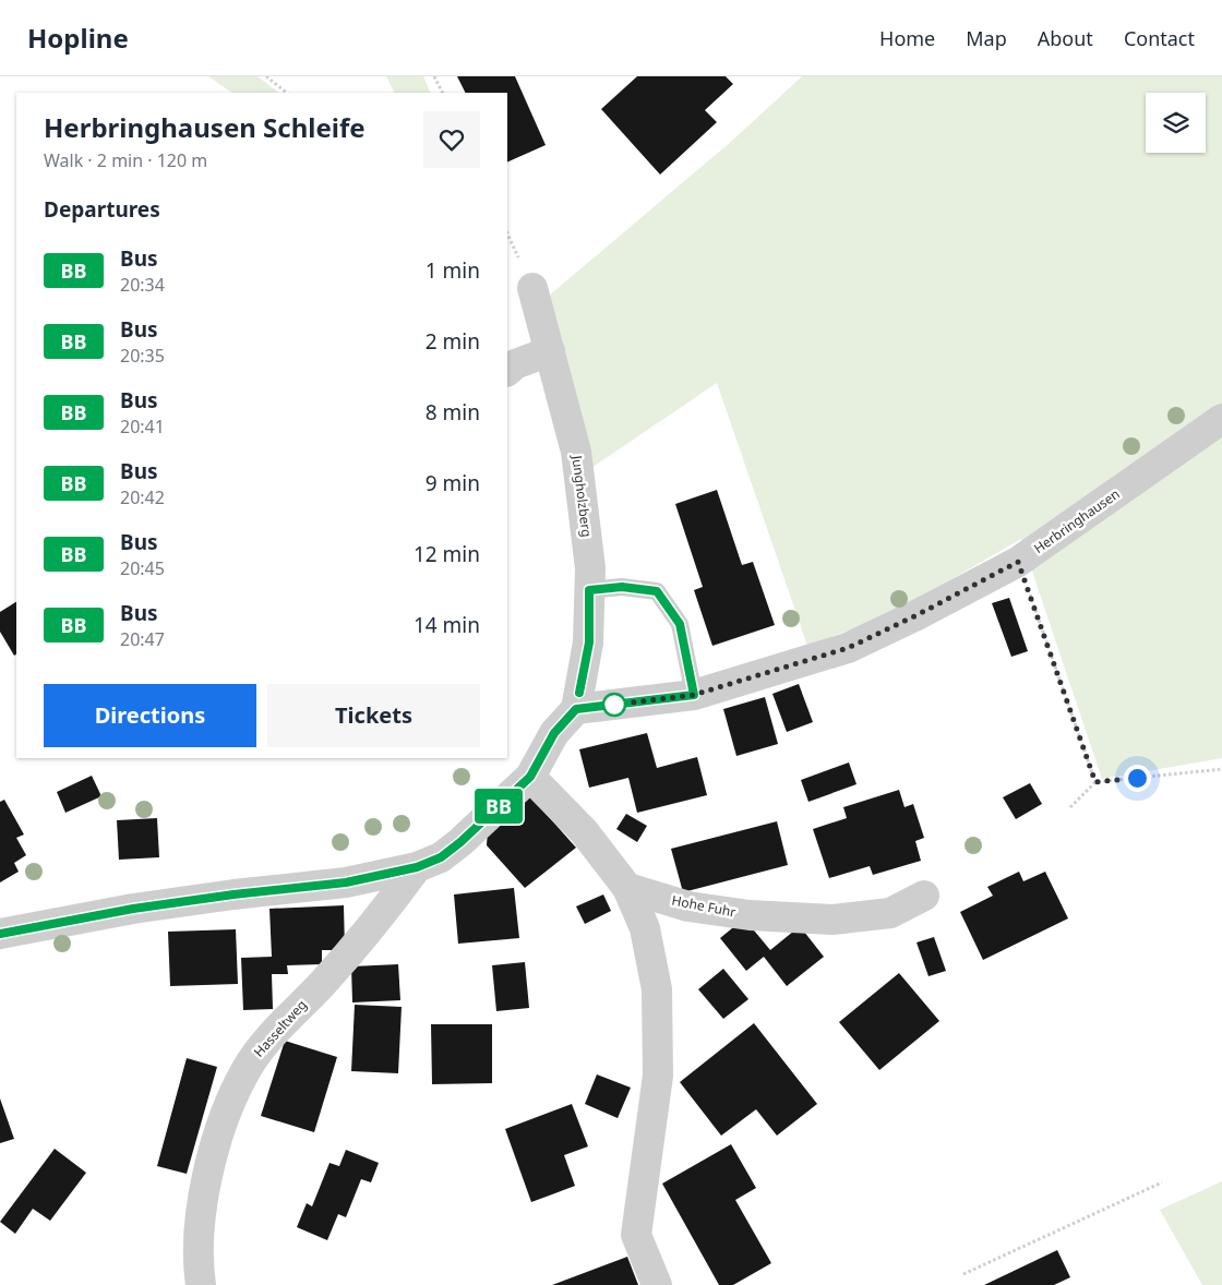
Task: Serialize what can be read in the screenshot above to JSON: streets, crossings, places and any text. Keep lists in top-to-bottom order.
{
  "streets": {
    "street": [
      "Jungholzberg",
      "Herbringhausen",
      "Hohe Fuhr",
      "Hasseltweg"
    ]
  },
  "crossings": [
    ["Jungholzberg", "Herbringhausen"]
  ],
  "lines": ["bus line BB"],
  "page": {
    "header": "Hopline",
    "nav": [
      "Home",
      "Map",
      "About",
      "Contact"
    ],
    "on_map": "BB",
    "heading": [
      ["Herbringhausen Schleife", "Walk · 2 min · 120 m"],
      "Departures"
    ],
    "list": [
      {
        "mark": "BB",
        "name": "Bus",
        "note": "20:34",
        "value": "1 min"
      },
      {
        "mark": "BB",
        "name": "Bus",
        "note": "20:35",
        "value": "2 min"
      },
      {
        "mark": "BB",
        "name": "Bus",
        "note": "20:41",
        "value": "8 min"
      },
      {
        "mark": "BB",
        "name": "Bus",
        "note": "20:42",
        "value": "9 min"
      },
      {
        "mark": "BB",
        "name": "Bus",
        "note": "20:45",
        "value": "12 min"
      },
      {
        "mark": "BB",
        "name": "Bus",
        "note": "20:47",
        "value": "14 min"
      }
    ],
    "buttons": ["Directions", "Tickets"]
  }
}
